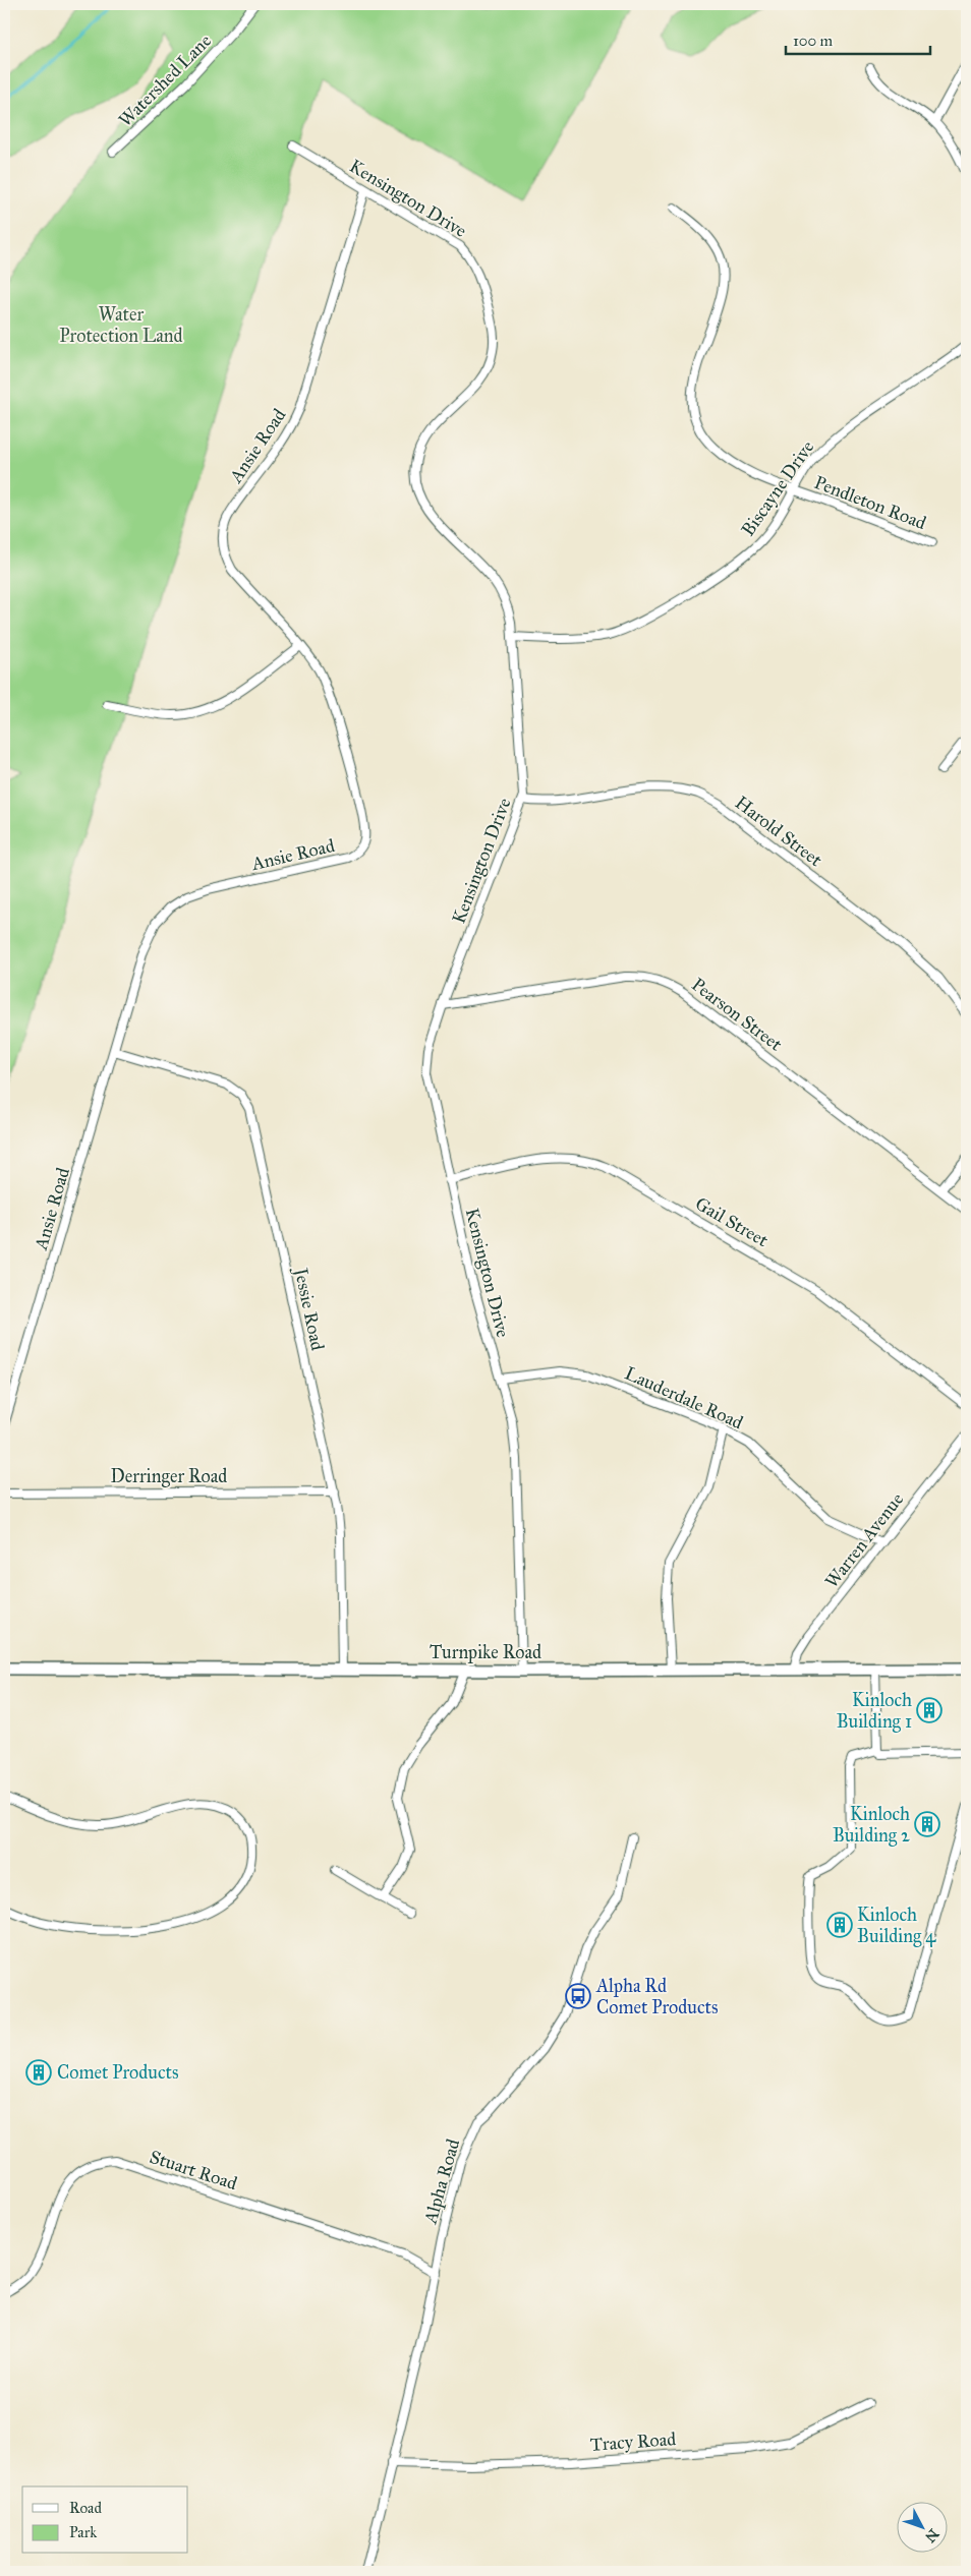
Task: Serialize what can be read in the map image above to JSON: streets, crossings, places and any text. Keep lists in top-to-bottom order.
{
  "streets": {
    "main road": ["Turnpike Road"],
    "street": [
      "Watershed Lane",
      "Kensington Drive",
      "Ansie Road",
      "Biscayne Drive",
      "Pendleton Road",
      "Harold Street",
      "Pearson Street",
      "Gail Street",
      "Jessie Road",
      "Lauderdale Road",
      "Derringer Road",
      "Warren Avenue",
      "Stuart Road",
      "Alpha Road",
      "Tracy Road"
    ]
  },
  "crossings": [
    ["Kensington Drive", "Ansie Road"],
    ["Kensington Drive", "Biscayne Drive"],
    ["Kensington Drive", "Harold Street"],
    ["Kensington Drive", "Pearson Street"],
    ["Kensington Drive", "Gail Street"],
    ["Kensington Drive", "Lauderdale Road"],
    ["Kensington Drive", "Turnpike Road"],
    ["Ansie Road", "Jessie Road"],
    ["Biscayne Drive", "Pendleton Road"],
    ["Jessie Road", "Derringer Road"],
    ["Jessie Road", "Turnpike Road"],
    ["Lauderdale Road", "Warren Avenue"],
    ["Warren Avenue", "Turnpike Road"],
    ["Stuart Road", "Alpha Road"],
    ["Alpha Road", "Tracy Road"]
  ],
  "parks": ["Water Protection Land"],
  "places": {
    "building": [
      "Kinloch Building 1",
      "Kinloch Building 2",
      "Kinloch Building 4",
      "Comet Products"
    ],
    "bus stop": ["Alpha Rd Comet Products"]
  },
  "legend": ["Road", "Park"],
  "scale_bar": "100 m",
  "north": "bottom right"
}
